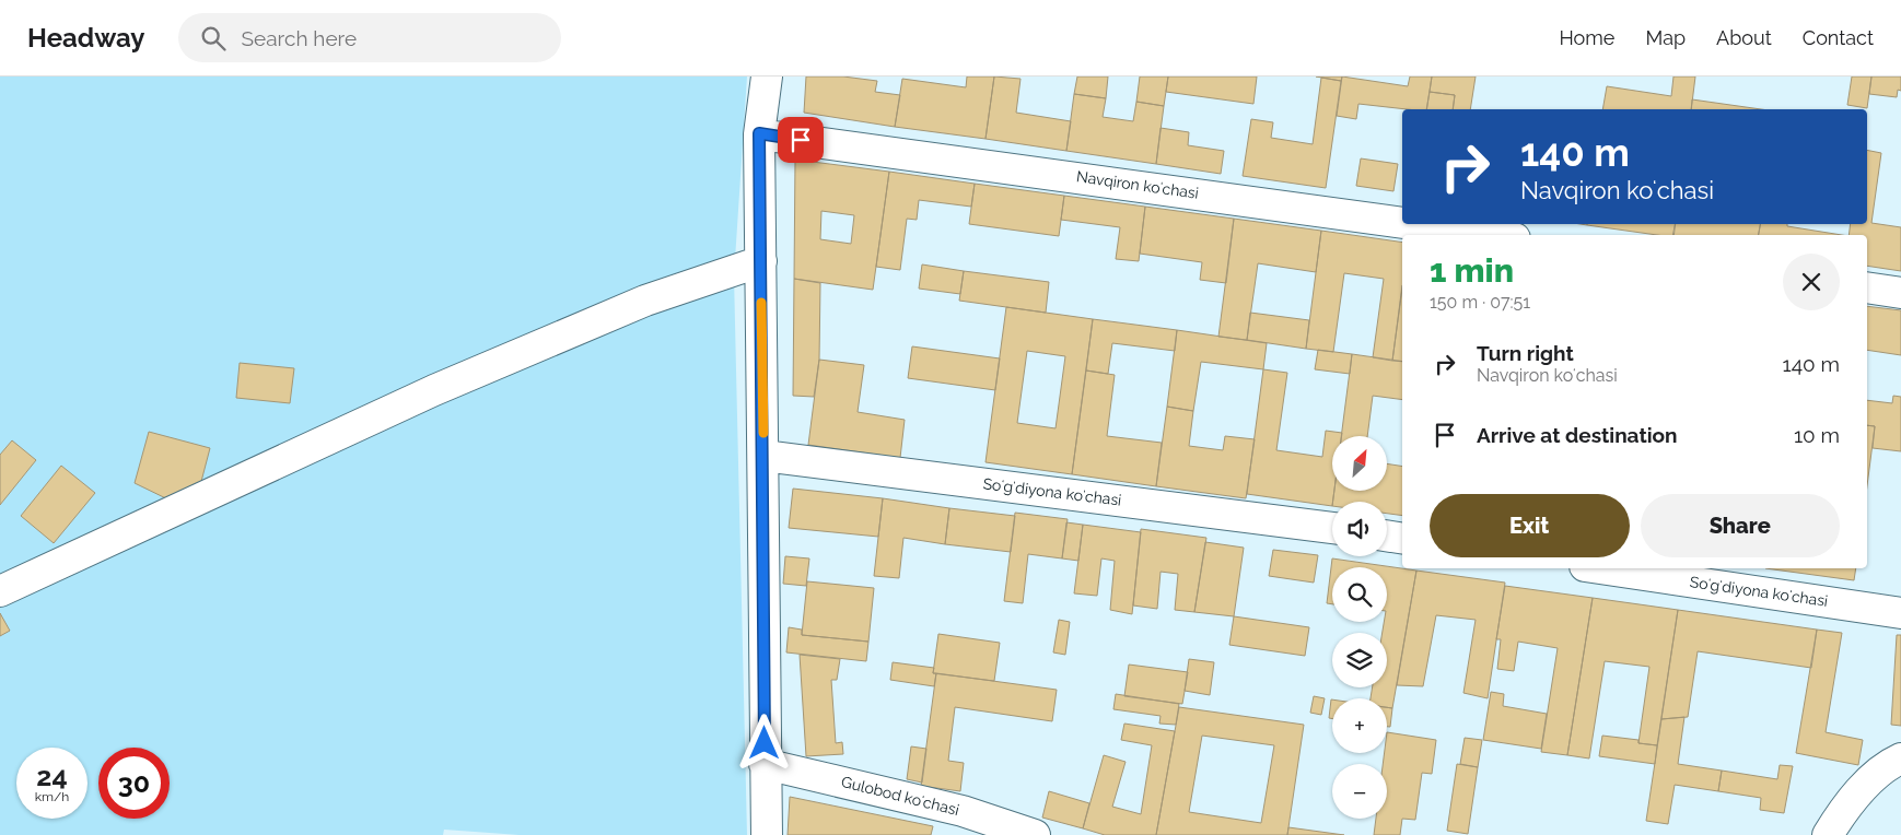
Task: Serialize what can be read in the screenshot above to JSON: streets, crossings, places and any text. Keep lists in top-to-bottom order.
{
  "streets": {
    "street": ["Navqiron koʻchasi", "Soʻgʻdiyona koʻchasi", "Gulobod koʻchasi"]
  },
  "north": "top right",
  "page": {
    "header": "Headway",
    "search": "Search here",
    "nav": [
      "Home",
      "Map",
      "About",
      "Contact"
    ],
    "turn": ["140 m", "Navqiron koʻchasi"],
    "heading": ["1 min", "150 m · 07:51"],
    "list": [
      {
        "name": "Turn right",
        "note": "Navqiron koʻchasi",
        "value": "140 m"
      },
      {
        "name": "Arrive at destination",
        "value": "10 m"
      }
    ],
    "map_buttons": ["+", "−"],
    "buttons": ["Exit", "Share"],
    "speed": "24 km/h",
    "limit": "30"
  }
}
